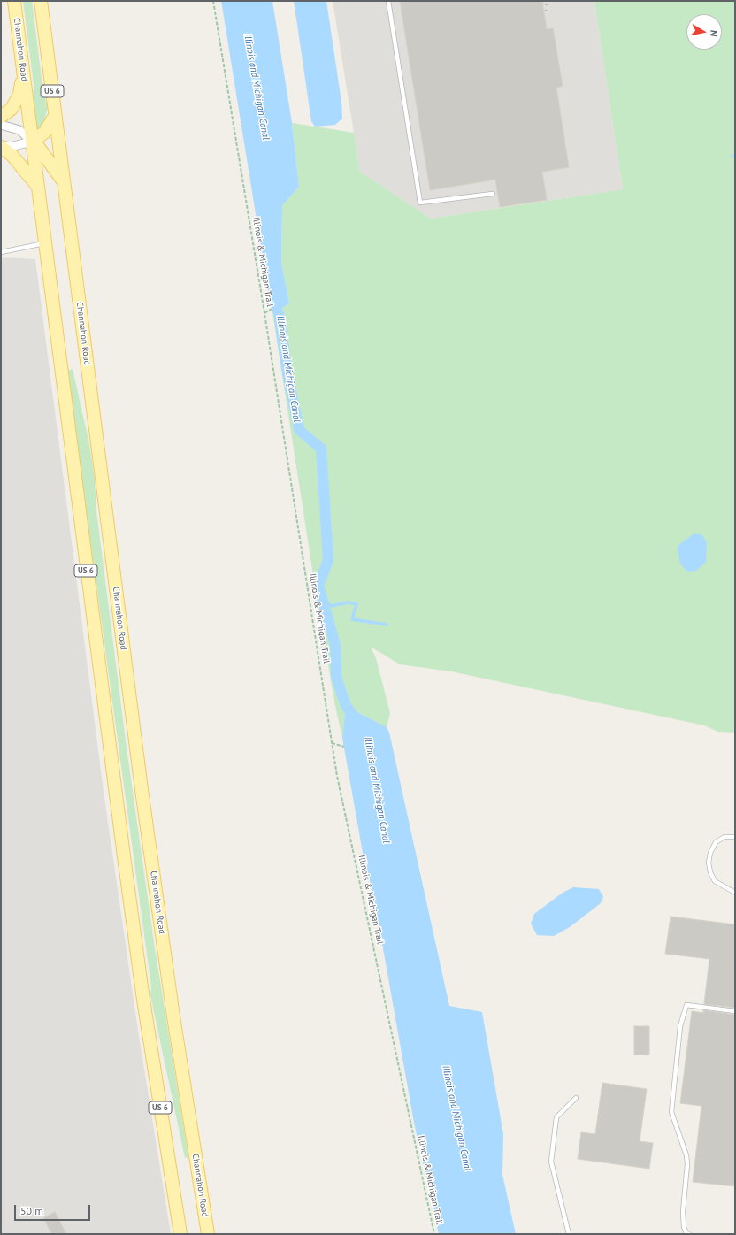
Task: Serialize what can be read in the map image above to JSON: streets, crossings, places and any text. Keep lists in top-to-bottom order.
{
  "streets": {
    "main road": ["Channahon Road", "US 6"],
    "path": ["Illinois & Michigan Trail"]
  },
  "water": ["Illinois and Michigan Canal"],
  "scale_bar": "50 m",
  "north": "right"
}
